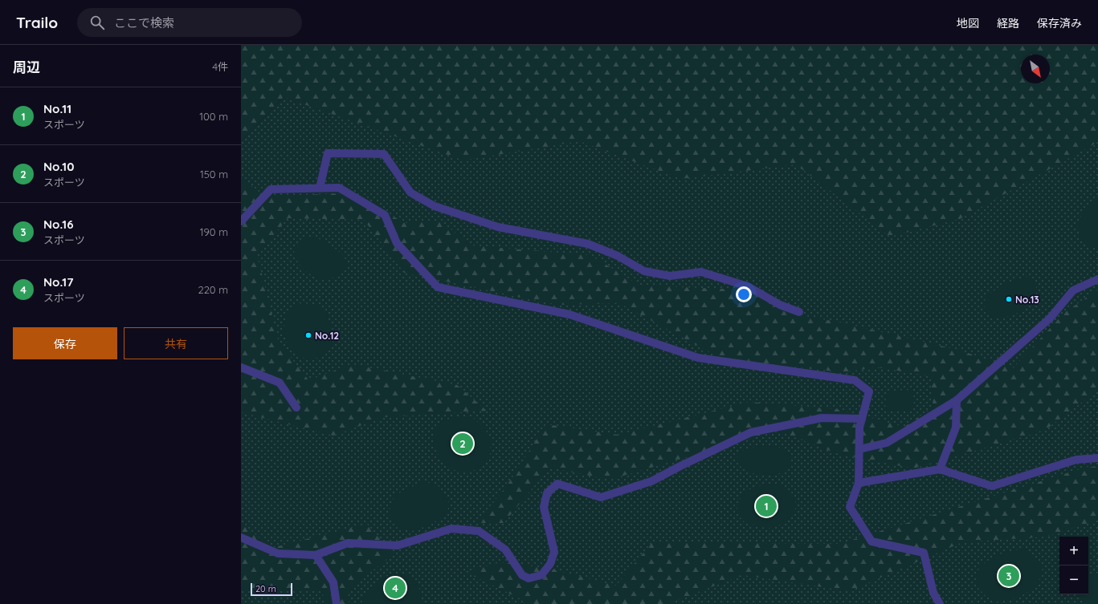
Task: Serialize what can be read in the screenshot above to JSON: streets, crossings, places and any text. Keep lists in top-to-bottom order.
{
  "places": ["No.13", "No.12"],
  "scale_bar": "20 m",
  "north": "bottom right",
  "page": {
    "header": "Trailo",
    "search": "ここで検索",
    "nav": ["地図", "経路", "保存済み"],
    "heading": ["周辺", "4件"],
    "list": [
      {
        "mark": "1",
        "name": "No.11",
        "note": "スポーツ",
        "value": "100 m"
      },
      {
        "mark": "2",
        "name": "No.10",
        "note": "スポーツ",
        "value": "150 m"
      },
      {
        "mark": "3",
        "name": "No.16",
        "note": "スポーツ",
        "value": "190 m"
      },
      {
        "mark": "4",
        "name": "No.17",
        "note": "スポーツ",
        "value": "220 m"
      }
    ],
    "buttons": ["保存", "共有"],
    "pins": [
      "2",
      "1",
      "3",
      "4"
    ],
    "map_buttons": ["+", "−"],
    "scale": "20 m"
  }
}
